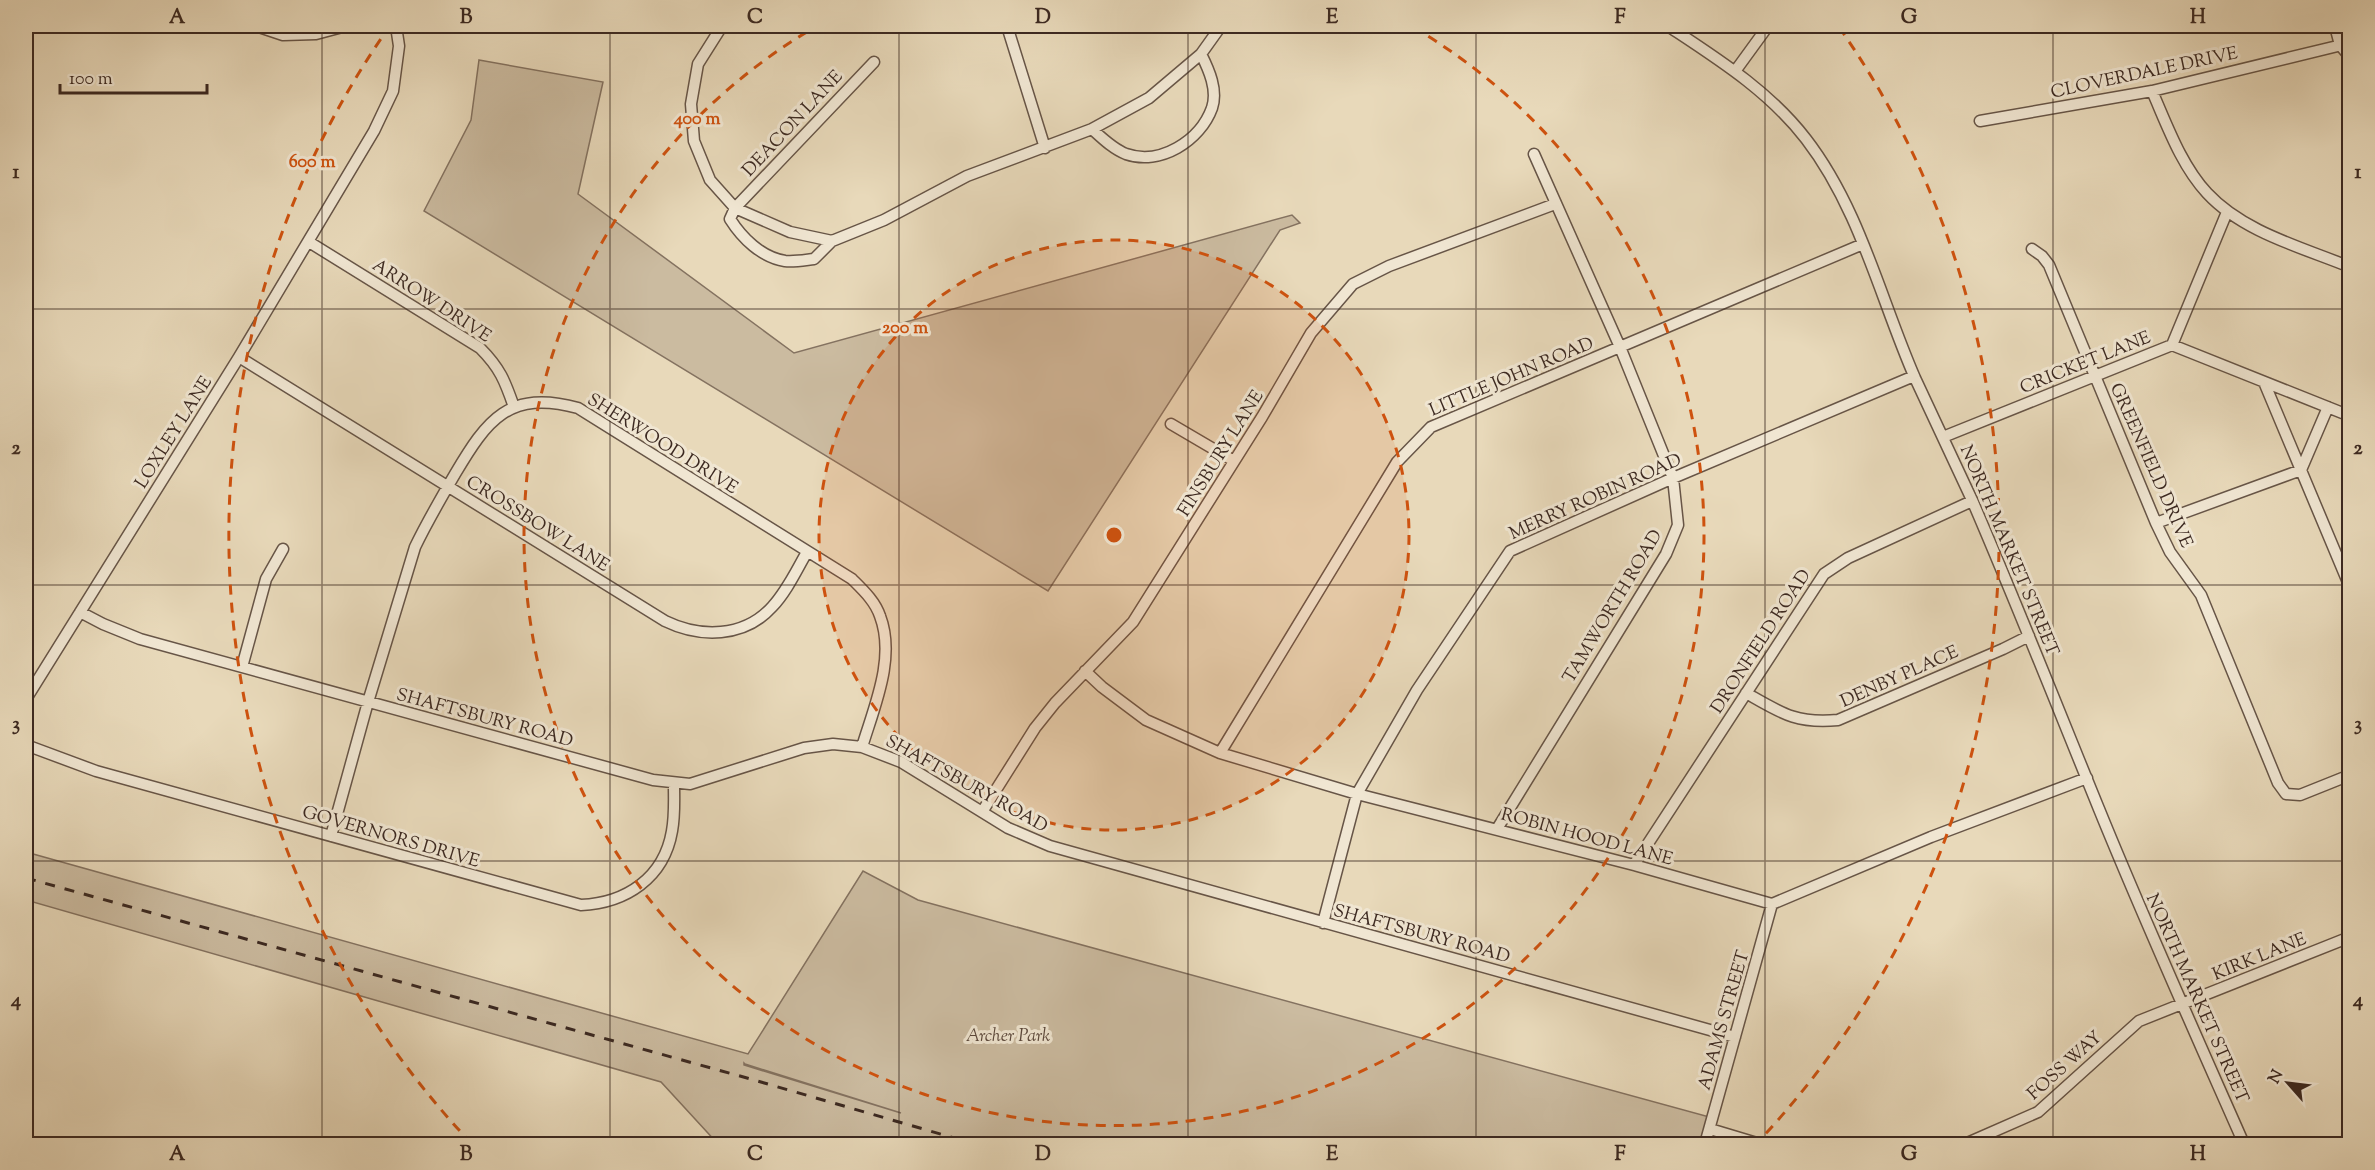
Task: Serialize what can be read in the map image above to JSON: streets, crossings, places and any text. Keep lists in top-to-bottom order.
{
  "streets": {
    "street": [
      "CLOVERDALE DRIVE",
      "DEACON LANE",
      "ARROW DRIVE",
      "CRICKET LANE",
      "LITTLE JOHN ROAD",
      "LOXLEY LANE",
      "SHERWOOD DRIVE",
      "FINSBURY LANE",
      "GREENFIELD DRIVE",
      "MERRY ROBIN ROAD",
      "CROSSBOW LANE",
      "NORTH MARKET STREET",
      "TAMWORTH ROAD",
      "DRONFIELD ROAD",
      "DENBY PLACE",
      "SHAFTSBURY ROAD",
      "GOVERNORS DRIVE",
      "ROBIN HOOD LANE",
      "KIRK LANE",
      "ADAMS STREET",
      "FOSS WAY"
    ]
  },
  "crossings": [
    ["ARROW DRIVE", "LOXLEY LANE"],
    ["ARROW DRIVE", "SHERWOOD DRIVE"],
    ["CRICKET LANE", "GREENFIELD DRIVE"],
    ["CRICKET LANE", "NORTH MARKET STREET"],
    ["LITTLE JOHN ROAD", "NORTH MARKET STREET"],
    ["LITTLE JOHN ROAD", "TAMWORTH ROAD"],
    ["LITTLE JOHN ROAD", "ROBIN HOOD LANE"],
    ["LOXLEY LANE", "CROSSBOW LANE"],
    ["LOXLEY LANE", "SHAFTSBURY ROAD"],
    ["SHERWOOD DRIVE", "CROSSBOW LANE"],
    ["SHERWOOD DRIVE", "SHAFTSBURY ROAD"],
    ["SHERWOOD DRIVE", "GOVERNORS DRIVE"],
    ["FINSBURY LANE", "TAMWORTH ROAD"],
    ["FINSBURY LANE", "SHAFTSBURY ROAD"],
    ["FINSBURY LANE", "ROBIN HOOD LANE"],
    ["MERRY ROBIN ROAD", "NORTH MARKET STREET"],
    ["MERRY ROBIN ROAD", "TAMWORTH ROAD"],
    ["MERRY ROBIN ROAD", "SHAFTSBURY ROAD"],
    ["MERRY ROBIN ROAD", "ROBIN HOOD LANE"],
    ["NORTH MARKET STREET", "DRONFIELD ROAD"],
    ["NORTH MARKET STREET", "DENBY PLACE"],
    ["NORTH MARKET STREET", "KIRK LANE"],
    ["NORTH MARKET STREET", "FOSS WAY"],
    ["TAMWORTH ROAD", "ROBIN HOOD LANE"],
    ["DRONFIELD ROAD", "DENBY PLACE"],
    ["DRONFIELD ROAD", "ROBIN HOOD LANE"],
    ["SHAFTSBURY ROAD", "GOVERNORS DRIVE"],
    ["SHAFTSBURY ROAD", "ADAMS STREET"],
    ["ROBIN HOOD LANE", "ADAMS STREET"],
    ["KIRK LANE", "FOSS WAY"]
  ],
  "parks": ["Archer Park"],
  "scale_bar": "100 m",
  "north": "top left",
  "grid": {
    "columns": [
      "A",
      "B",
      "C",
      "D",
      "E",
      "F",
      "G",
      "H"
    ],
    "rows": [
      "1",
      "2",
      "3",
      "4"
    ]
  },
  "rings": ["400 m", "600 m", "200 m"]
}
